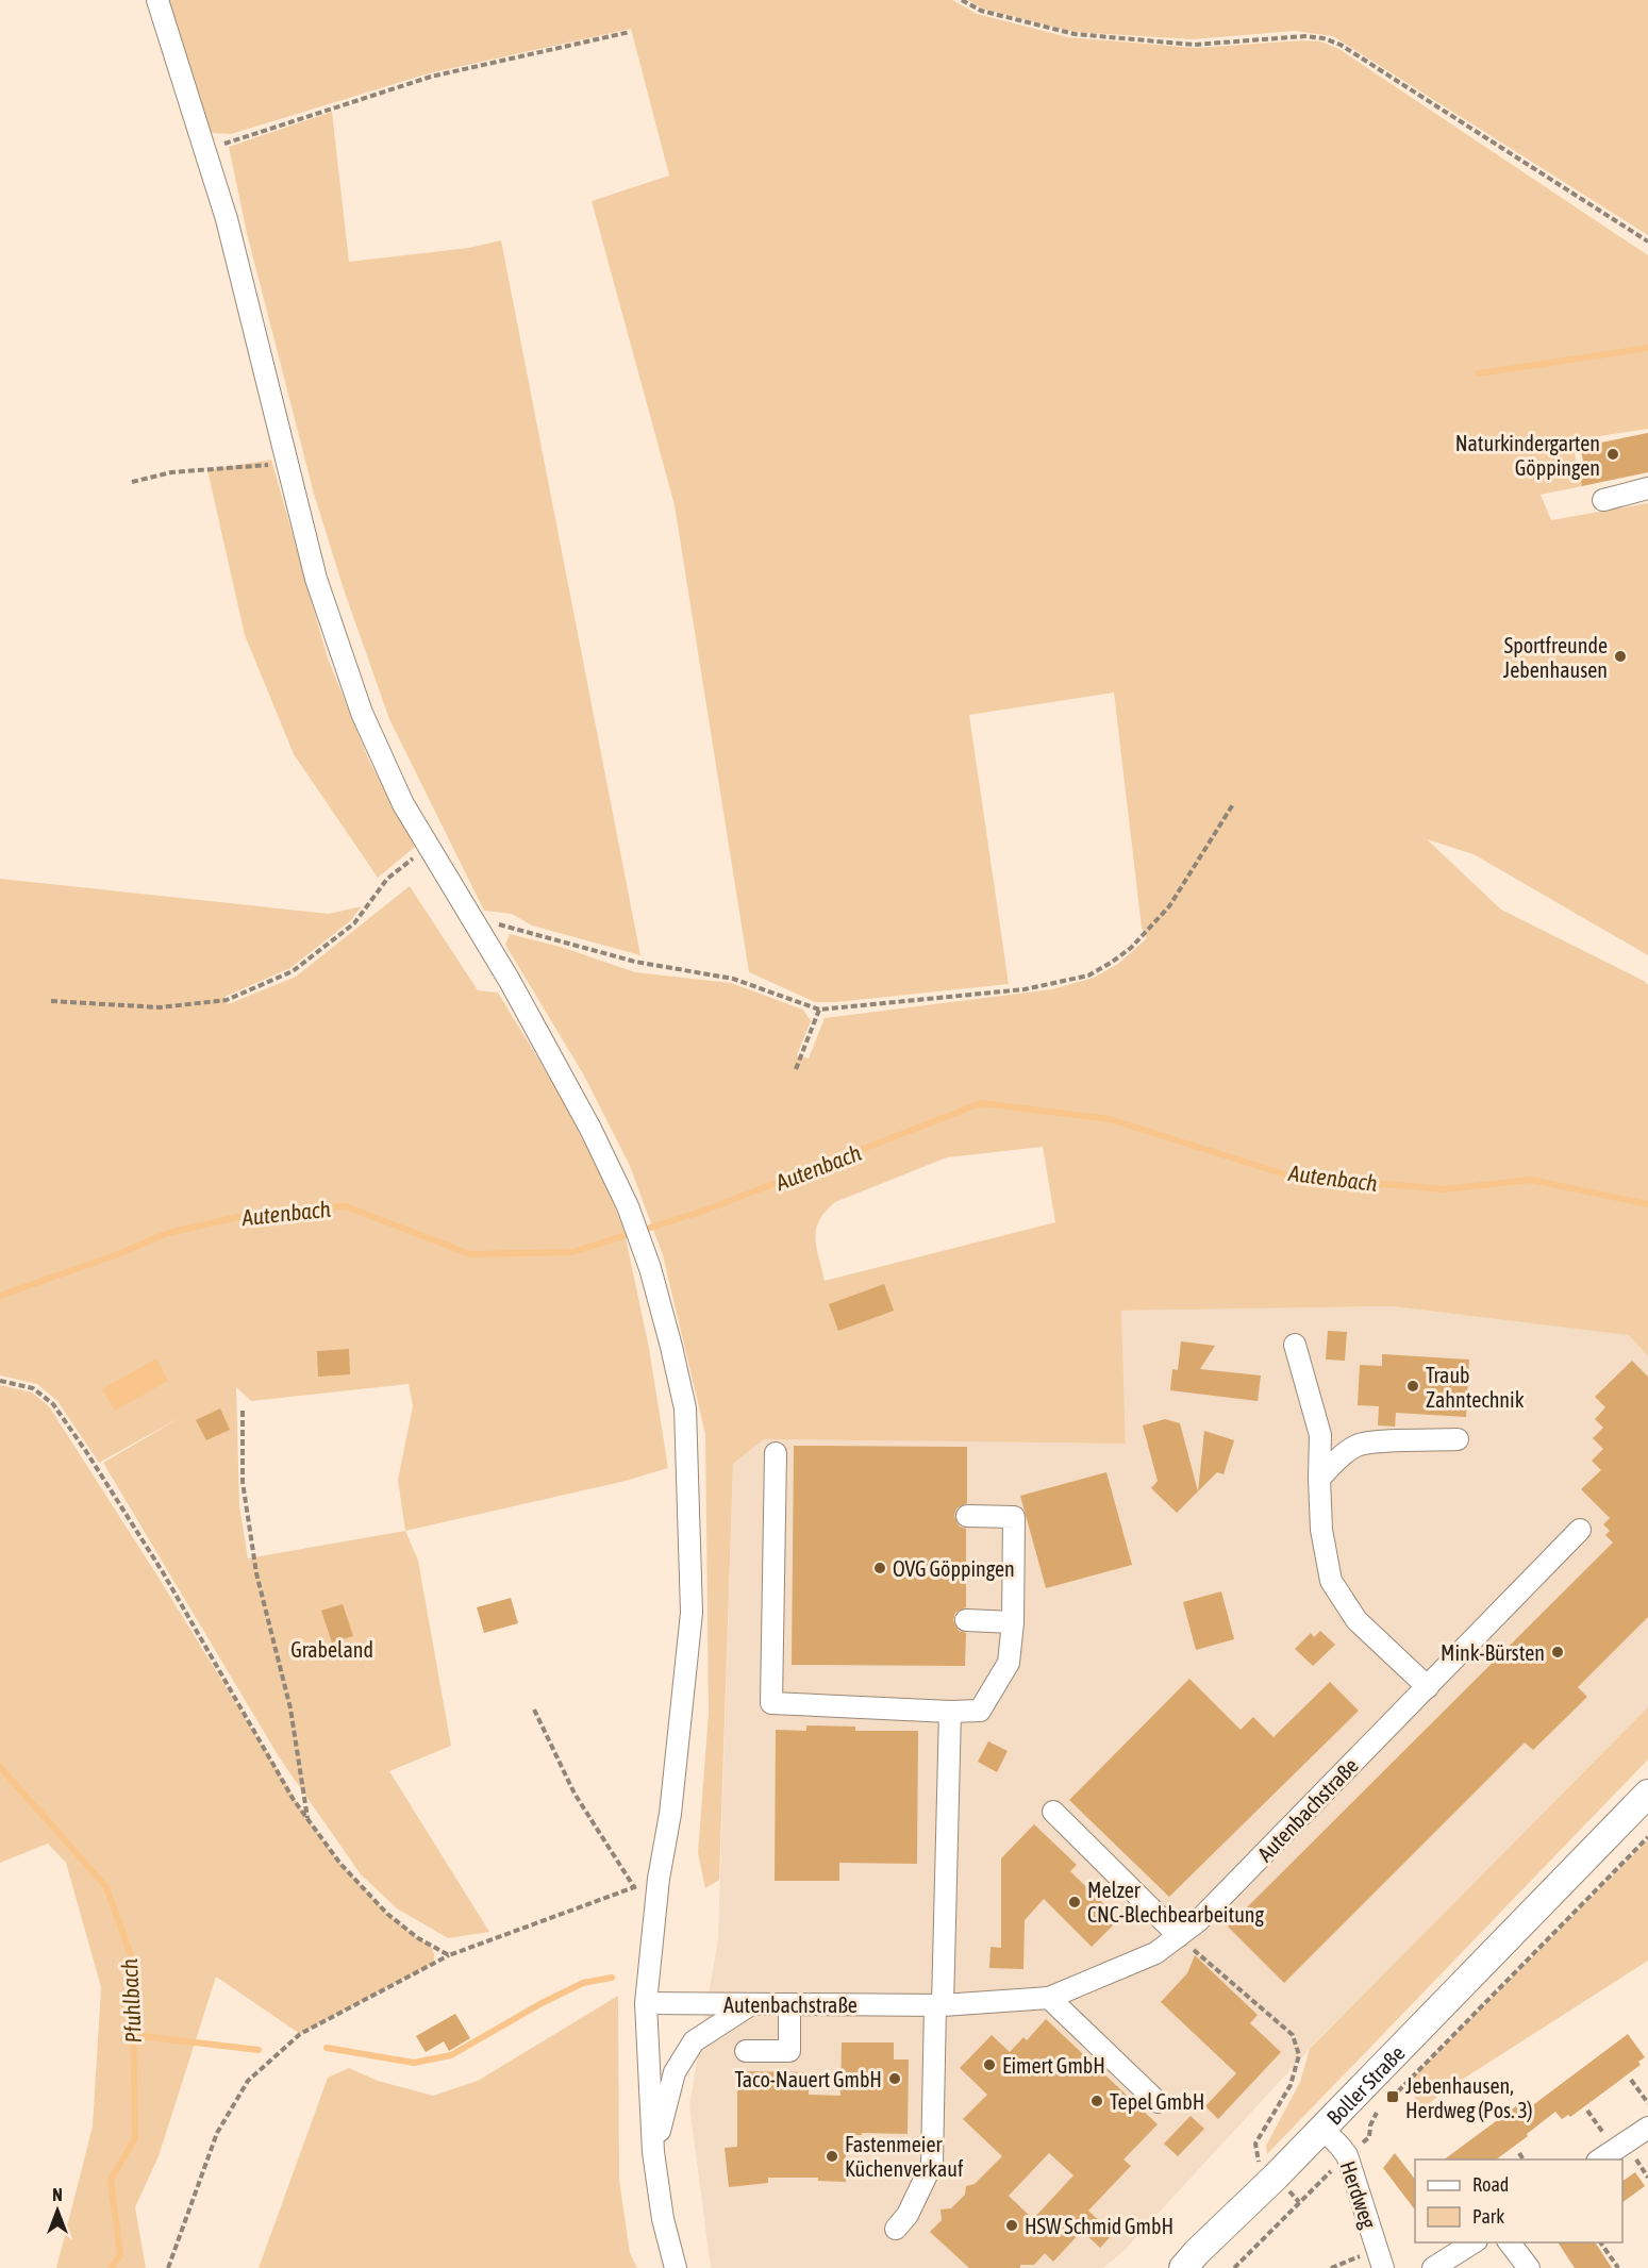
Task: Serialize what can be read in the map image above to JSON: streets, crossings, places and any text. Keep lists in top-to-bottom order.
{
  "streets": {
    "main road": ["Boller Straße"],
    "street": ["Autenbachstraße", "Herdweg"]
  },
  "crossings": [
    ["Boller Straße", "Herdweg"]
  ],
  "water": ["Autenbach", "Pfuhlbach"],
  "parks": ["Grabeland"],
  "places": {
    "other": [
      "Naturkindergarten Göppingen",
      "Sportfreunde Jebenhausen",
      "Traub Zahntechnik",
      "OVG Göppingen",
      "Mink-Bürsten",
      "Melzer CNC-Blechbearbeitung",
      "Eimert GmbH",
      "Taco-Nauert GmbH",
      "Tepel GmbH",
      "Fastenmeier Küchenverkauf",
      "HSW Schmid GmbH"
    ],
    "transit": ["Jebenhausen, Herdweg (Pos. 3)"]
  },
  "legend": ["Road", "Park"],
  "north": "top"
}
